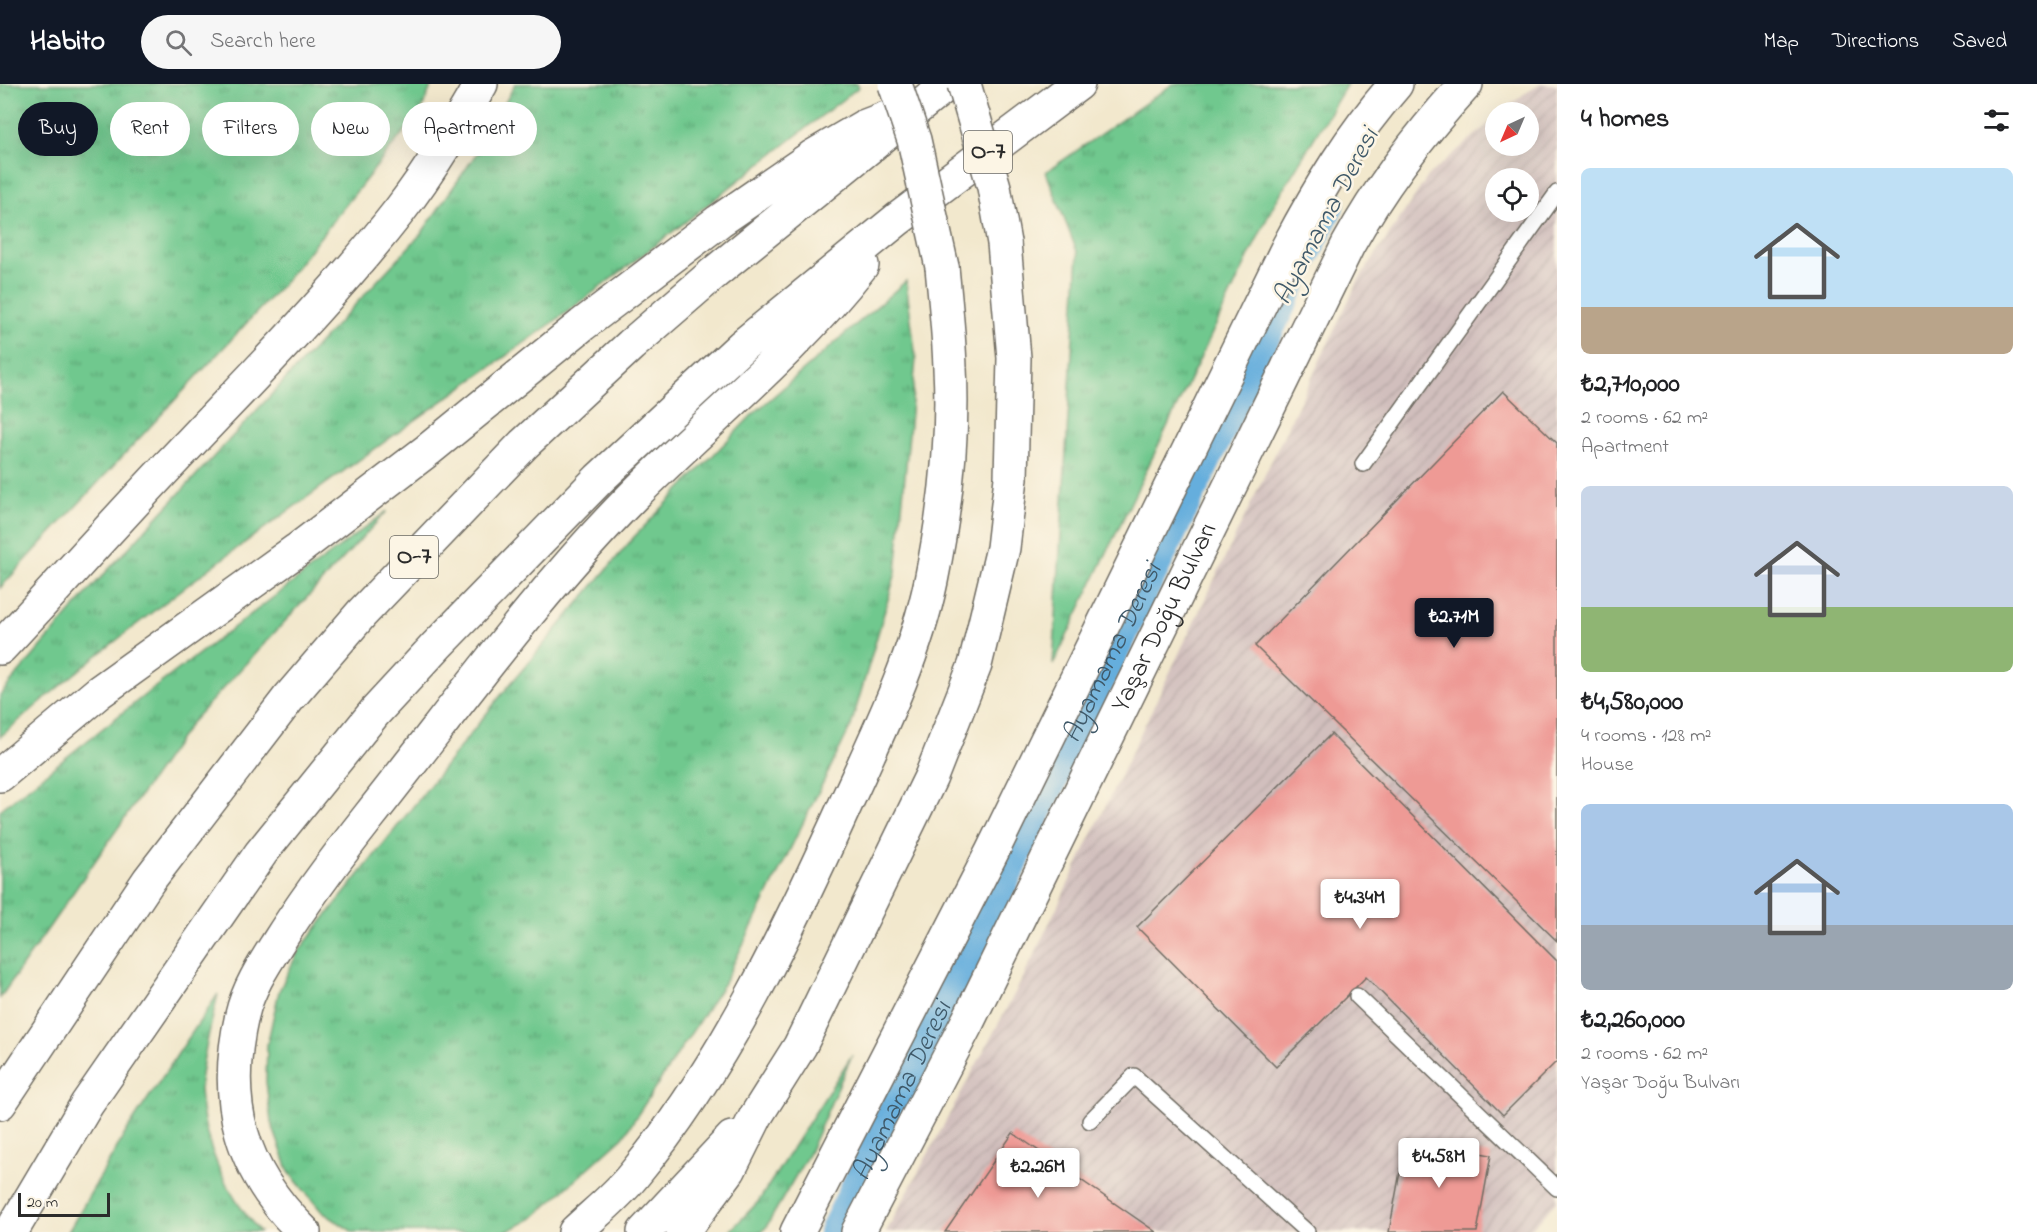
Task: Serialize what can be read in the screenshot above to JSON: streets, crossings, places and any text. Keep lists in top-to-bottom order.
{
  "streets": {
    "main road": ["O-7", "Yaşar Doğu Bulvarı"]
  },
  "water": ["Ayamama Deresi"],
  "scale_bar": "20 m",
  "north": "bottom left",
  "page": {
    "header": "Habito",
    "search": "Search here",
    "nav": ["Map", "Directions", "Saved"],
    "heading": "4 homes",
    "chip": [
      "Buy",
      "Rent",
      "Filters",
      "New",
      "Apartment"
    ],
    "list": [
      {
        "name": "₺2,710,000",
        "note": "2 rooms · 62 m² · Apartment"
      },
      {
        "name": "₺4,580,000",
        "note": "4 rooms · 128 m² · House"
      },
      {
        "name": "₺2,260,000",
        "note": "2 rooms · 62 m² · Yaşar Doğu Bulvarı"
      }
    ],
    "price": [
      "₺2.71M",
      "₺4.34M",
      "₺4.58M",
      "₺2.26M"
    ],
    "scale": "20 m"
  }
}
